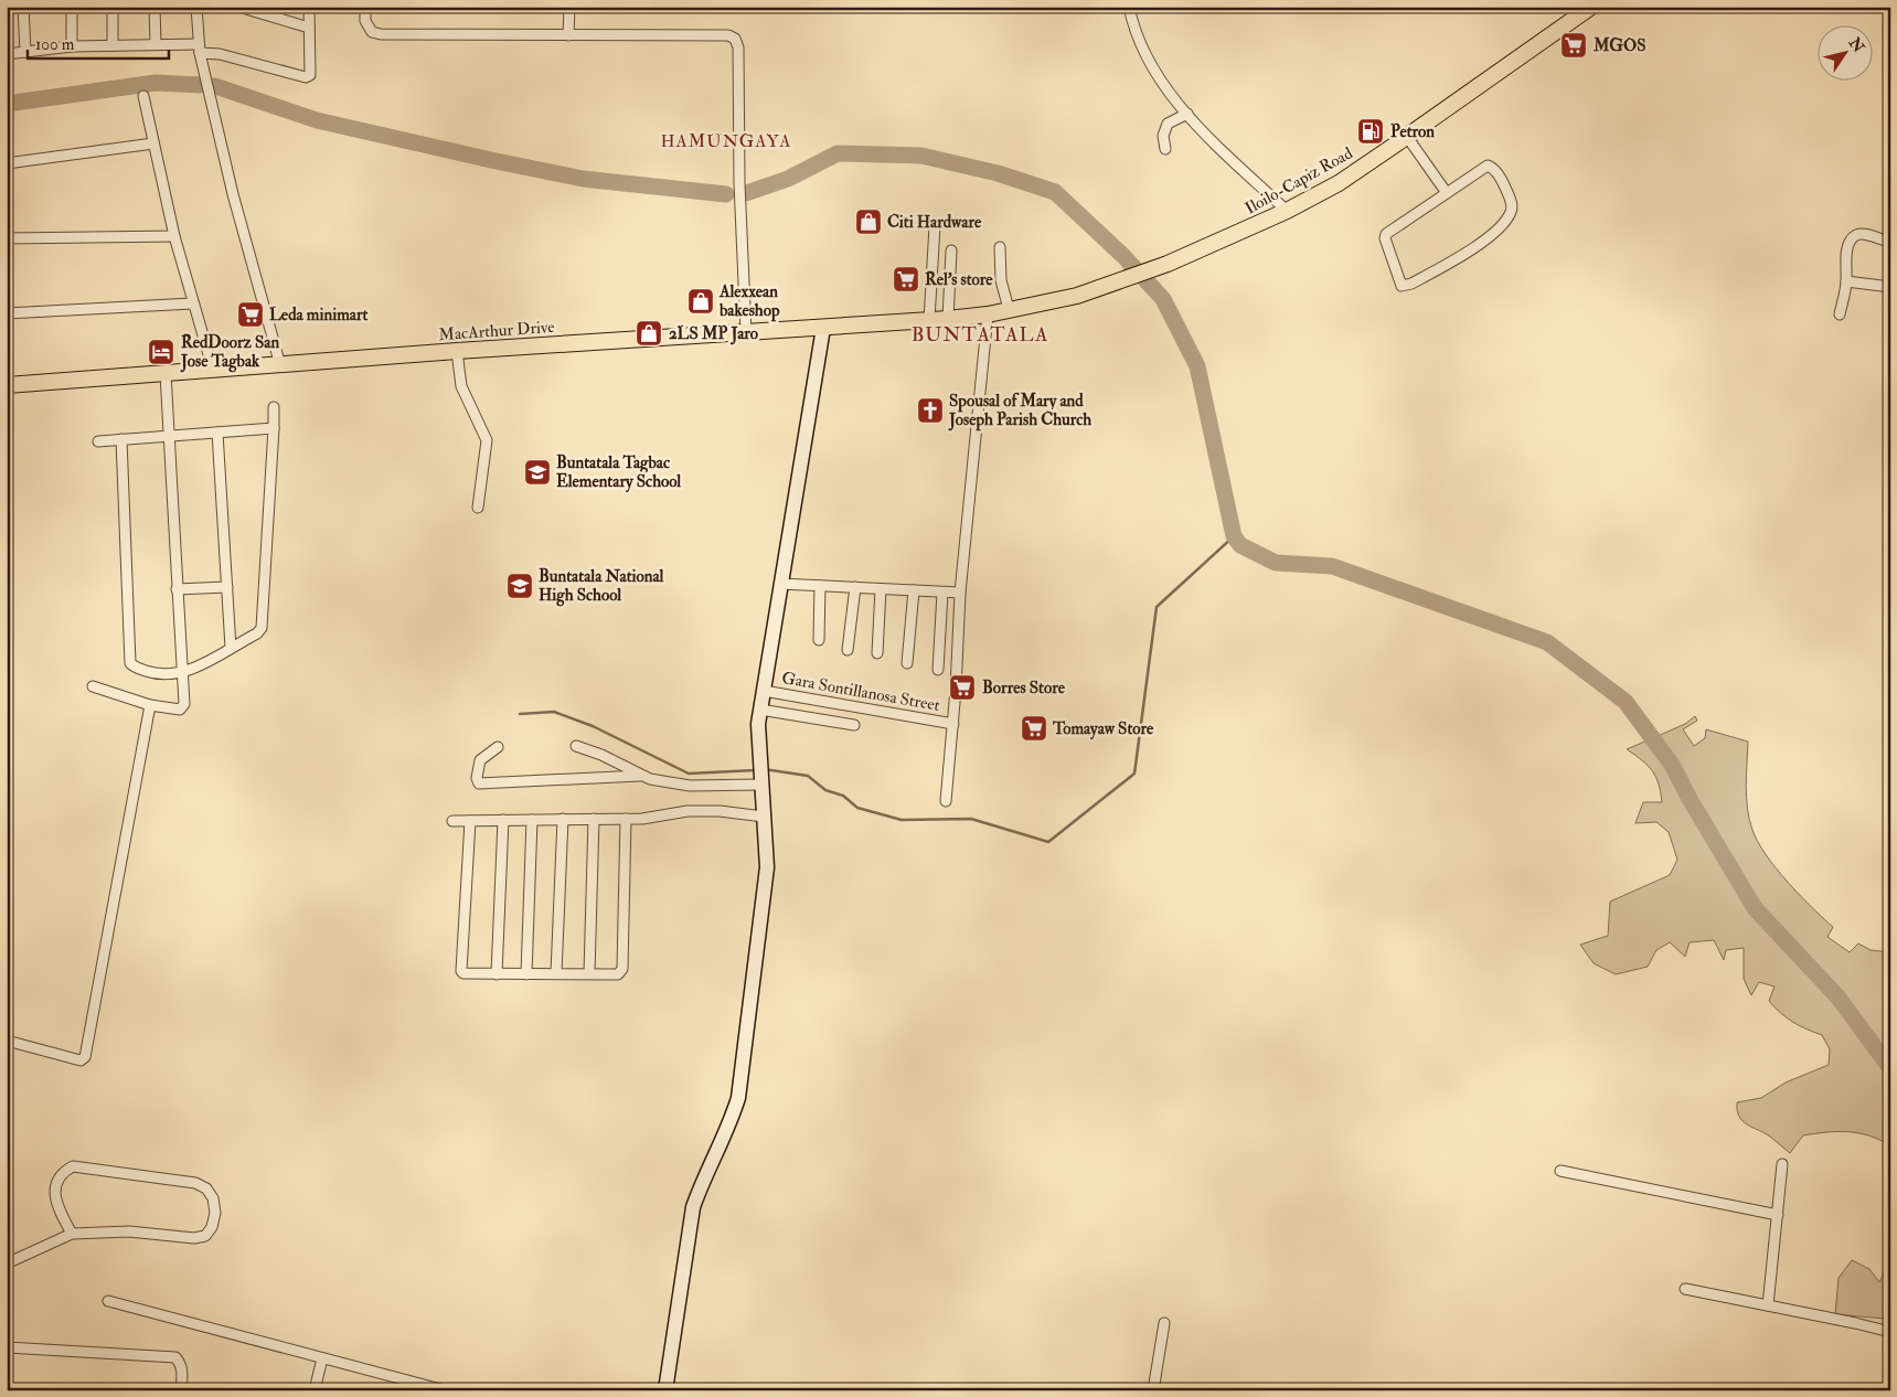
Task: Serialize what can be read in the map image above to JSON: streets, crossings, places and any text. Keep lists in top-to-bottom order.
{
  "streets": {
    "main road": ["Iloilo-Capiz Road", "MacArthur Drive"],
    "street": ["Gara Sontillanosa Street"]
  },
  "crossings": [
    ["Iloilo-Capiz Road", "MacArthur Drive"]
  ],
  "districts": ["HAMUNGAYA", "BUNTATALA"],
  "places": {
    "supermarket": [
      "MGOS",
      "Rel's store",
      "Leda minimart",
      "Borres Store",
      "Tomayaw Store"
    ],
    "fuel station": ["Petron"],
    "shop": ["Citi Hardware", "Alexxean bakeshop", "2LS MP Jaro"],
    "hotel": ["RedDoorz San Jose Tagbak"],
    "church": ["Spousal of Mary and Joseph Parish Church"],
    "school or university": ["Buntatala Tagbac Elementary School", "Buntatala National High School"]
  },
  "scale_bar": "100 m",
  "north": "top right"
}
